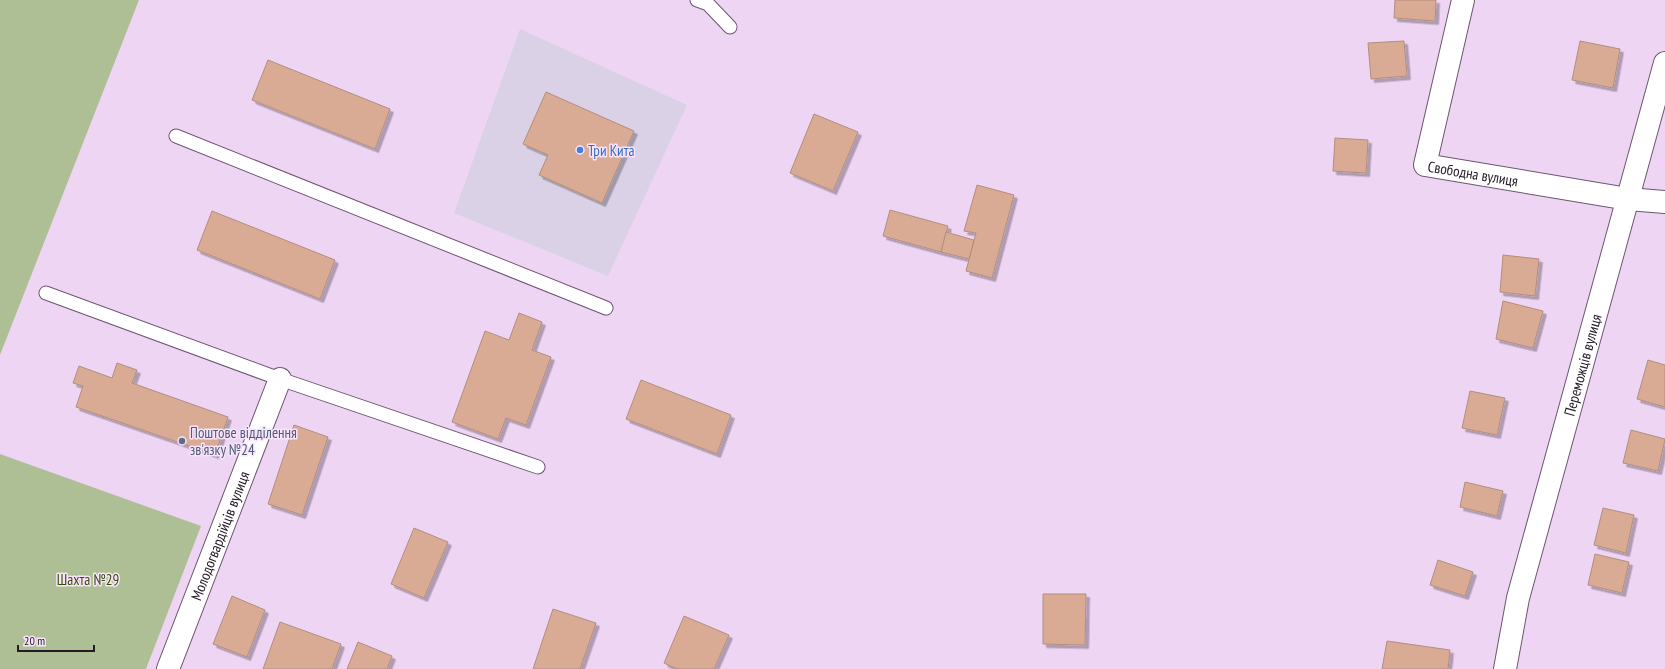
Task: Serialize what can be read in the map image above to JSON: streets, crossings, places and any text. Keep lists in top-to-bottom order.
{
  "streets": {
    "street": ["Свободна вулиця", "Переможців вулиця", "Молодогвардійців вулиця"]
  },
  "crossings": [
    ["Свободна вулиця", "Переможців вулиця"]
  ],
  "parks": ["Шахта №29"],
  "places": ["Три Кита", "Поштове відділення зв'язку №24"],
  "scale_bar": "20 m"
}
